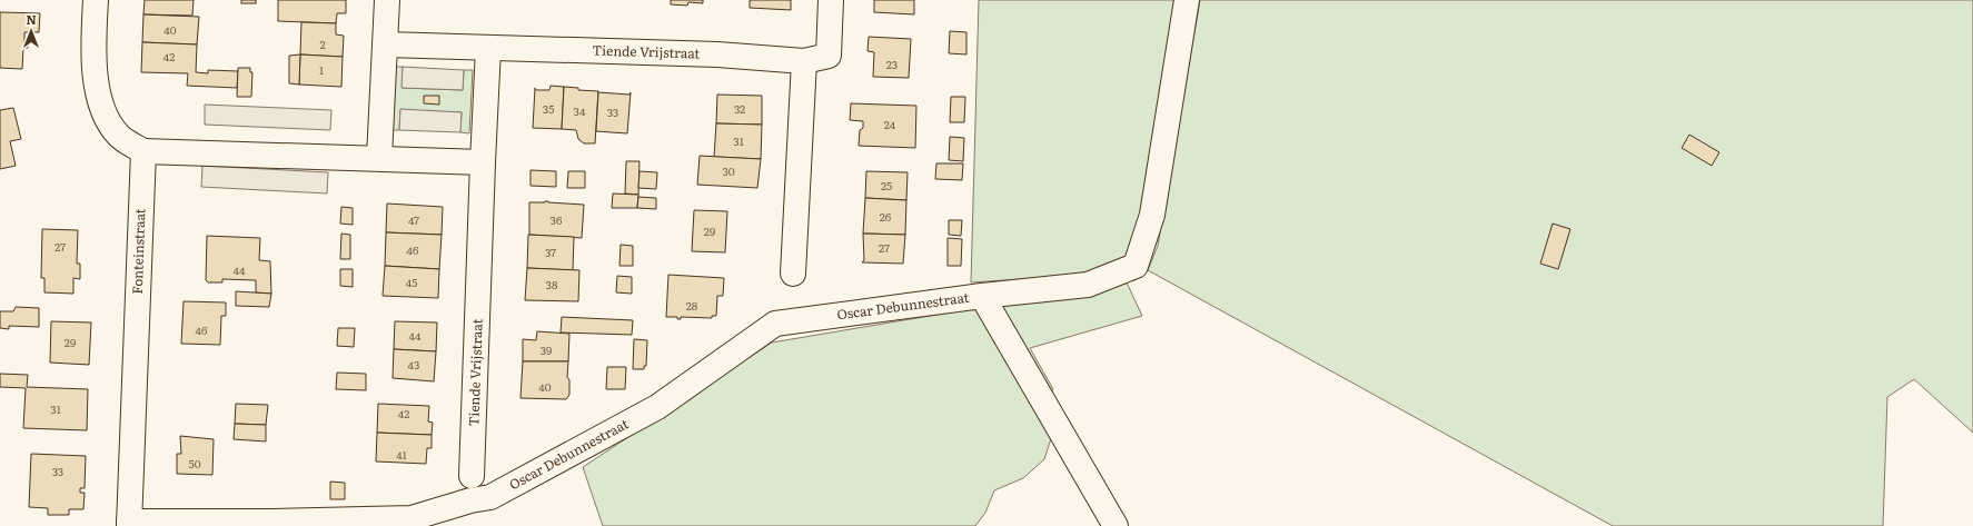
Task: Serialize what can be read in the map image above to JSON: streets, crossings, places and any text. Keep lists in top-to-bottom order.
{
  "streets": {
    "street": ["Tiende Vrijstraat", "Fonteinstraat", "Oscar Debunnestraat"]
  },
  "crossings": [
    ["Fonteinstraat", "Oscar Debunnestraat"]
  ],
  "house_numbers": [
    "40",
    "2",
    "42",
    "23",
    "1",
    "35",
    "32",
    "34",
    "33",
    "24",
    "31",
    "30",
    "25",
    "26",
    "47",
    "36",
    "29",
    "27",
    "27",
    "46",
    "37",
    "44",
    "45",
    "38",
    "28",
    "46",
    "44",
    "29",
    "39",
    "43",
    "40",
    "31",
    "42",
    "41",
    "50",
    "33"
  ],
  "north": "top"
}
